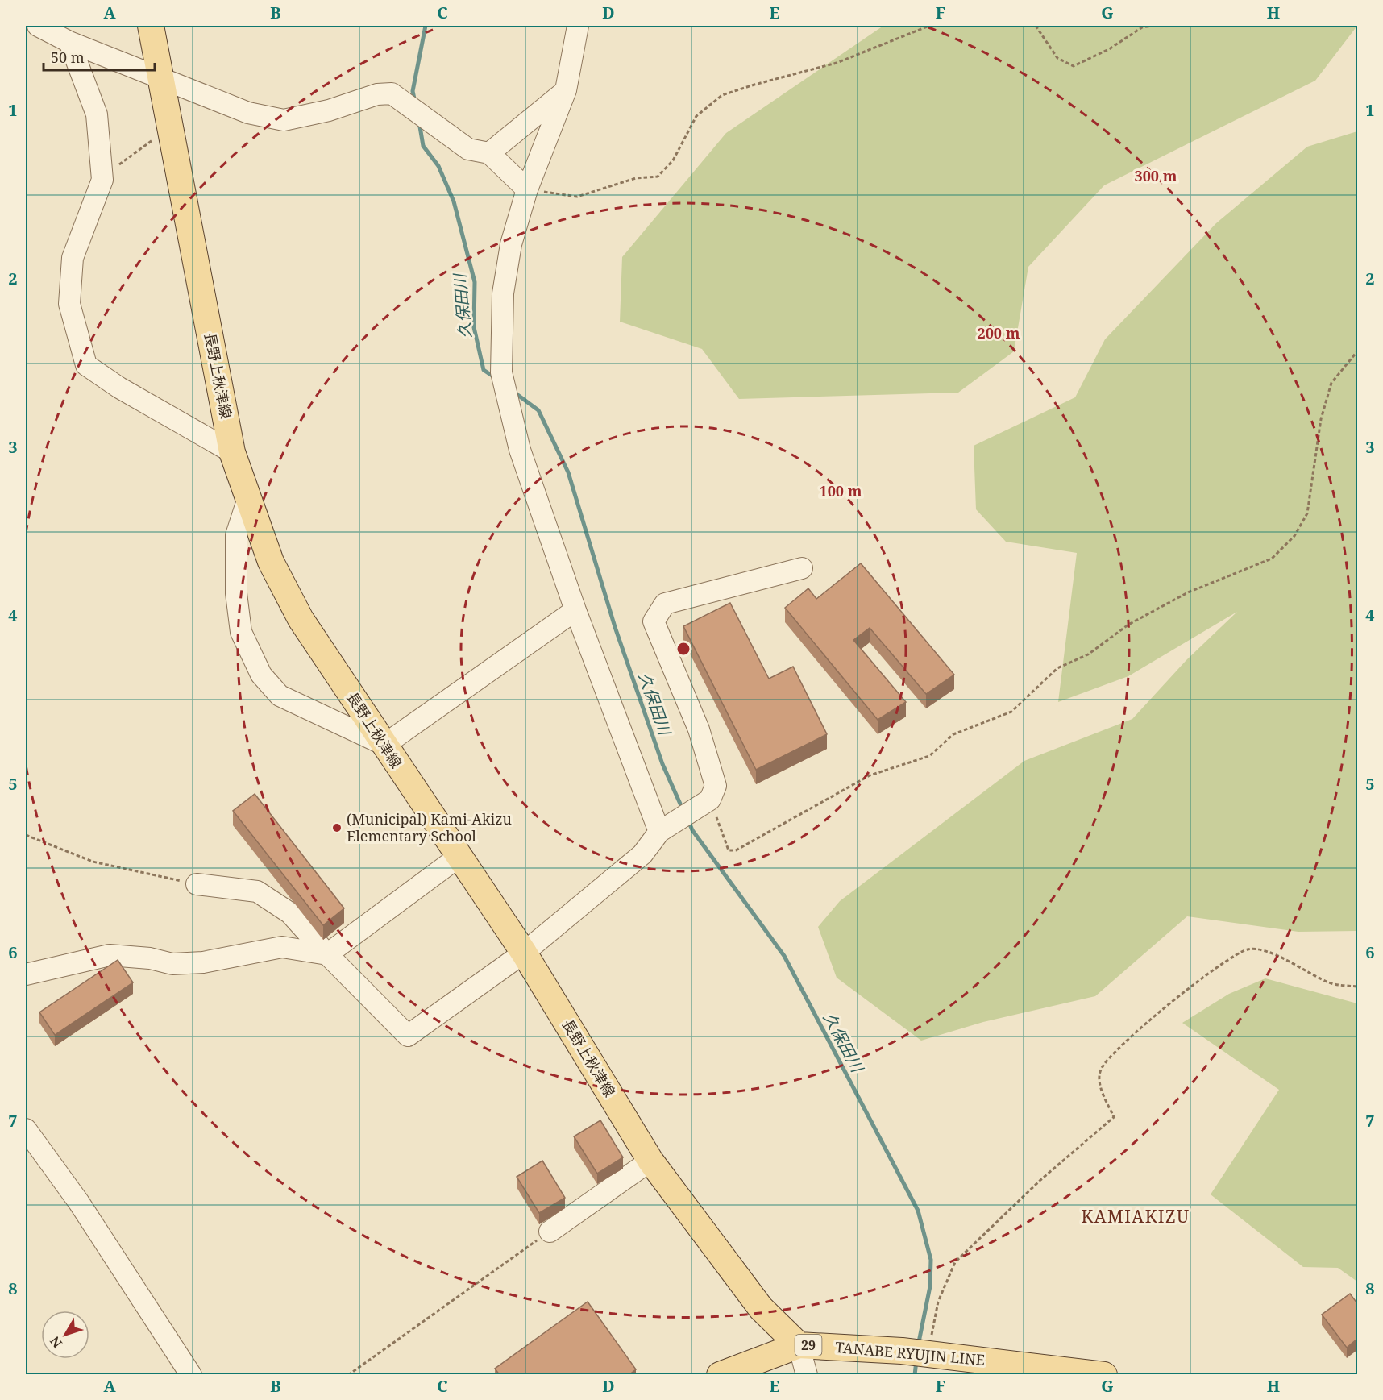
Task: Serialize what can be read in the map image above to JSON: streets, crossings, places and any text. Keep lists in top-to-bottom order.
{
  "streets": {
    "main road": ["長野上秋津線", "29", "TANABE RYUJIN LINE"]
  },
  "crossings": [
    ["長野上秋津線", "TANABE RYUJIN LINE"]
  ],
  "districts": ["KAMIAKIZU"],
  "water": ["久保田川"],
  "places": ["(Municipal) Kami-Akizu Elementary School"],
  "scale_bar": "50 m",
  "north": "bottom left",
  "grid": {
    "columns": [
      "A",
      "B",
      "C",
      "D",
      "E",
      "F",
      "G",
      "H"
    ],
    "rows": [
      "1",
      "2",
      "3",
      "4",
      "5",
      "6",
      "7",
      "8"
    ]
  },
  "rings": ["300 m", "200 m", "100 m"]
}
